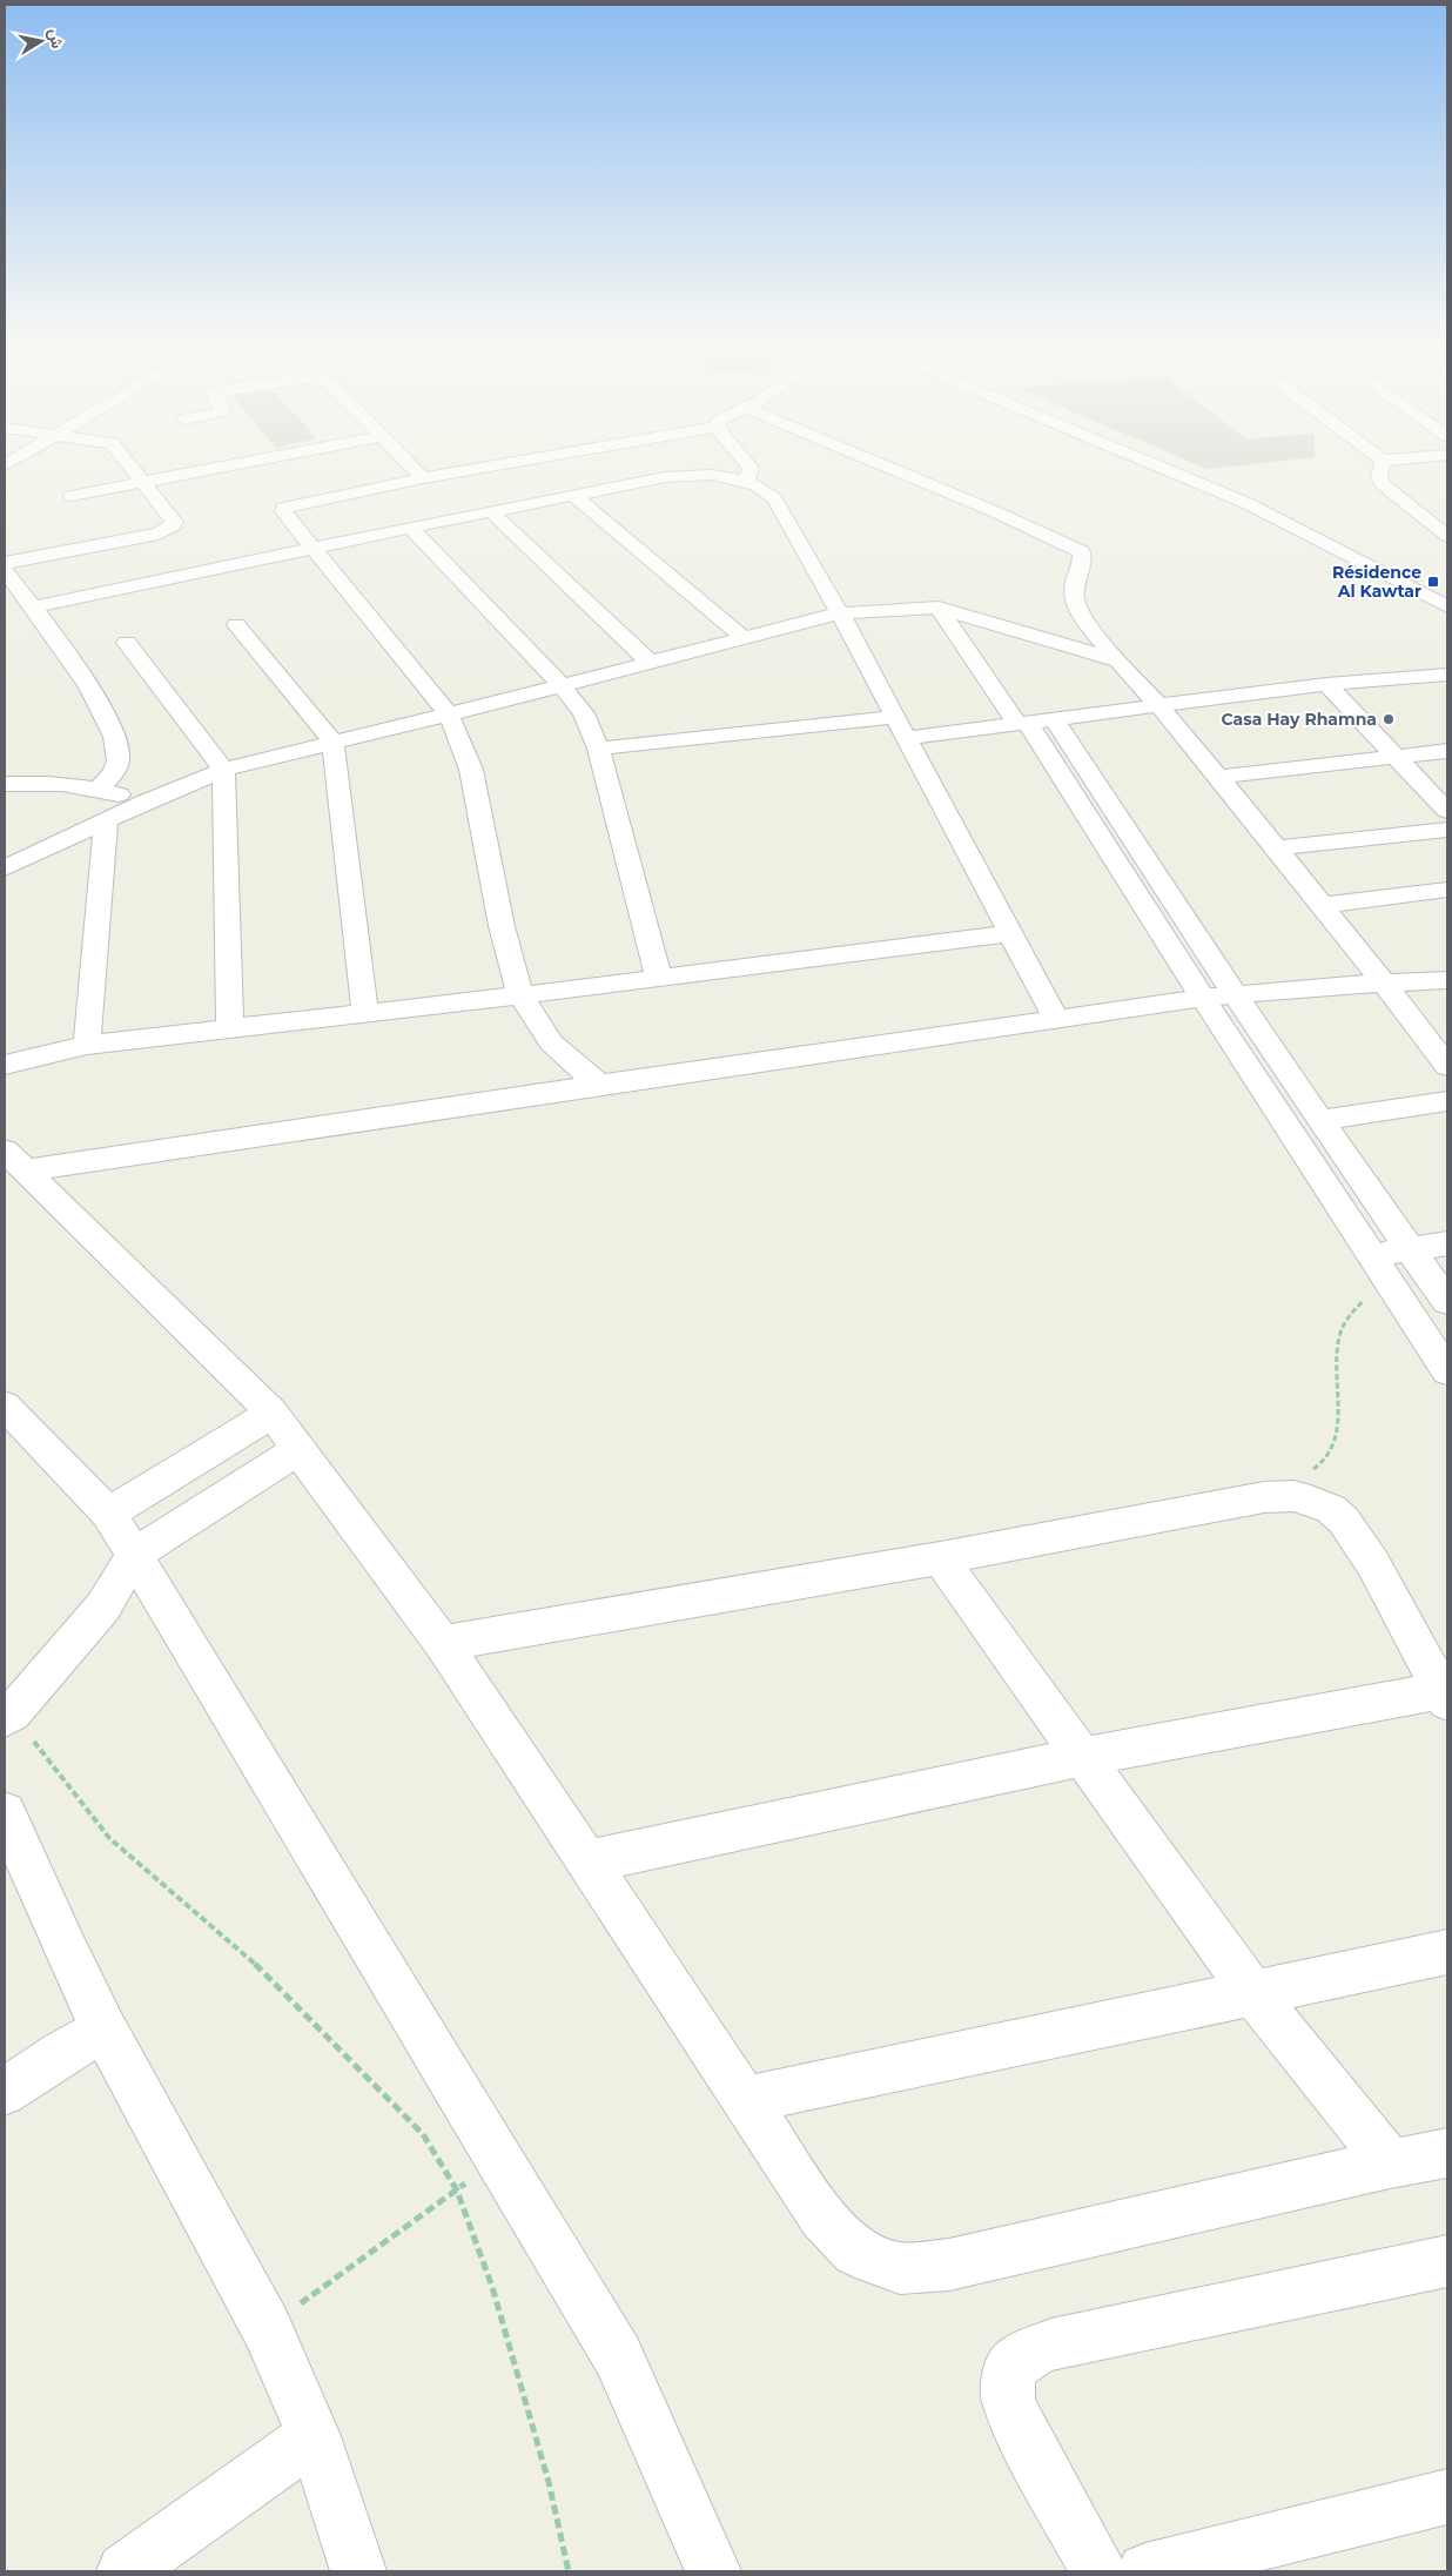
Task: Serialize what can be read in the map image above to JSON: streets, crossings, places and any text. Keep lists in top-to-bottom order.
{
  "places": {
    "transit": ["Résidence Al Kawtar"],
    "other": ["Casa Hay Rhamna"]
  },
  "north": "right"
}
